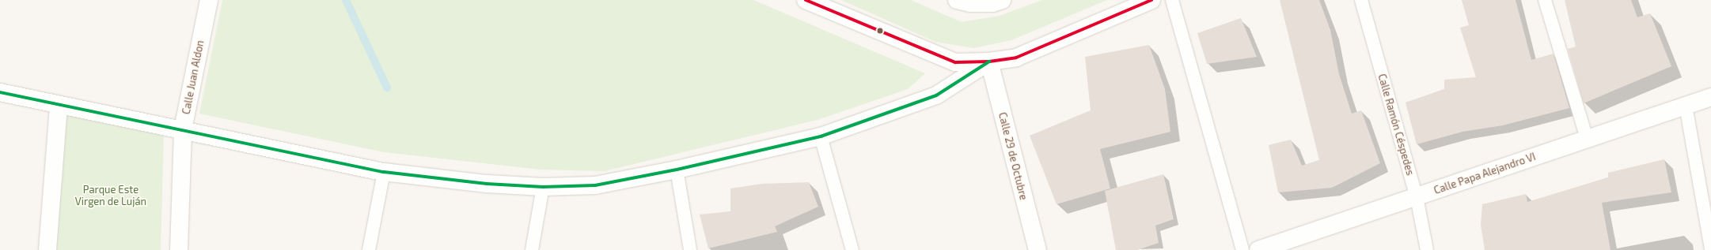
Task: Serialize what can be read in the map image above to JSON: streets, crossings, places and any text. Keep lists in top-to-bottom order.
{
  "streets": {
    "street": ["Calle Juan Aldon", "Calle 29 de Octubre", "Calle Papa Alejandro VI"],
    "lane": ["Calle Ramón Céspedes"]
  },
  "crossings": [
    ["Calle Ramón Céspedes", "Calle Papa Alejandro VI"]
  ],
  "parks": ["Parque Este Virgen de Luján"]
}
